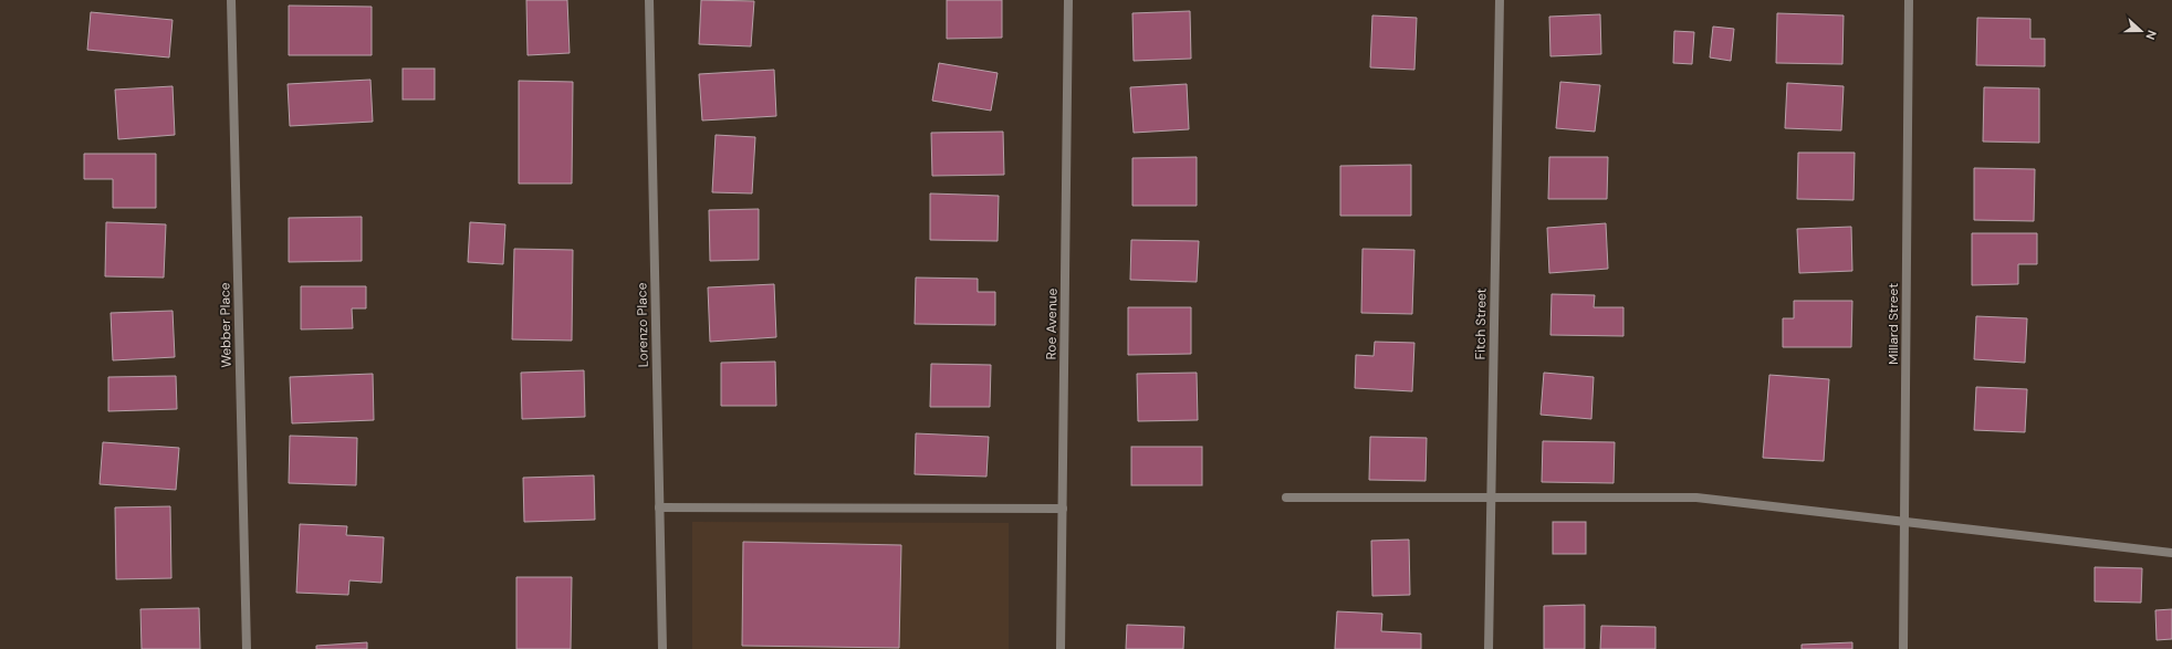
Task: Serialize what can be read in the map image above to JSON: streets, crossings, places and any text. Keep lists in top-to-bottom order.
{
  "streets": {
    "street": [
      "Roe Avenue",
      "Fitch Street",
      "Millard Street",
      "Webber Place",
      "Lorenzo Place"
    ]
  },
  "north": "right"
}
